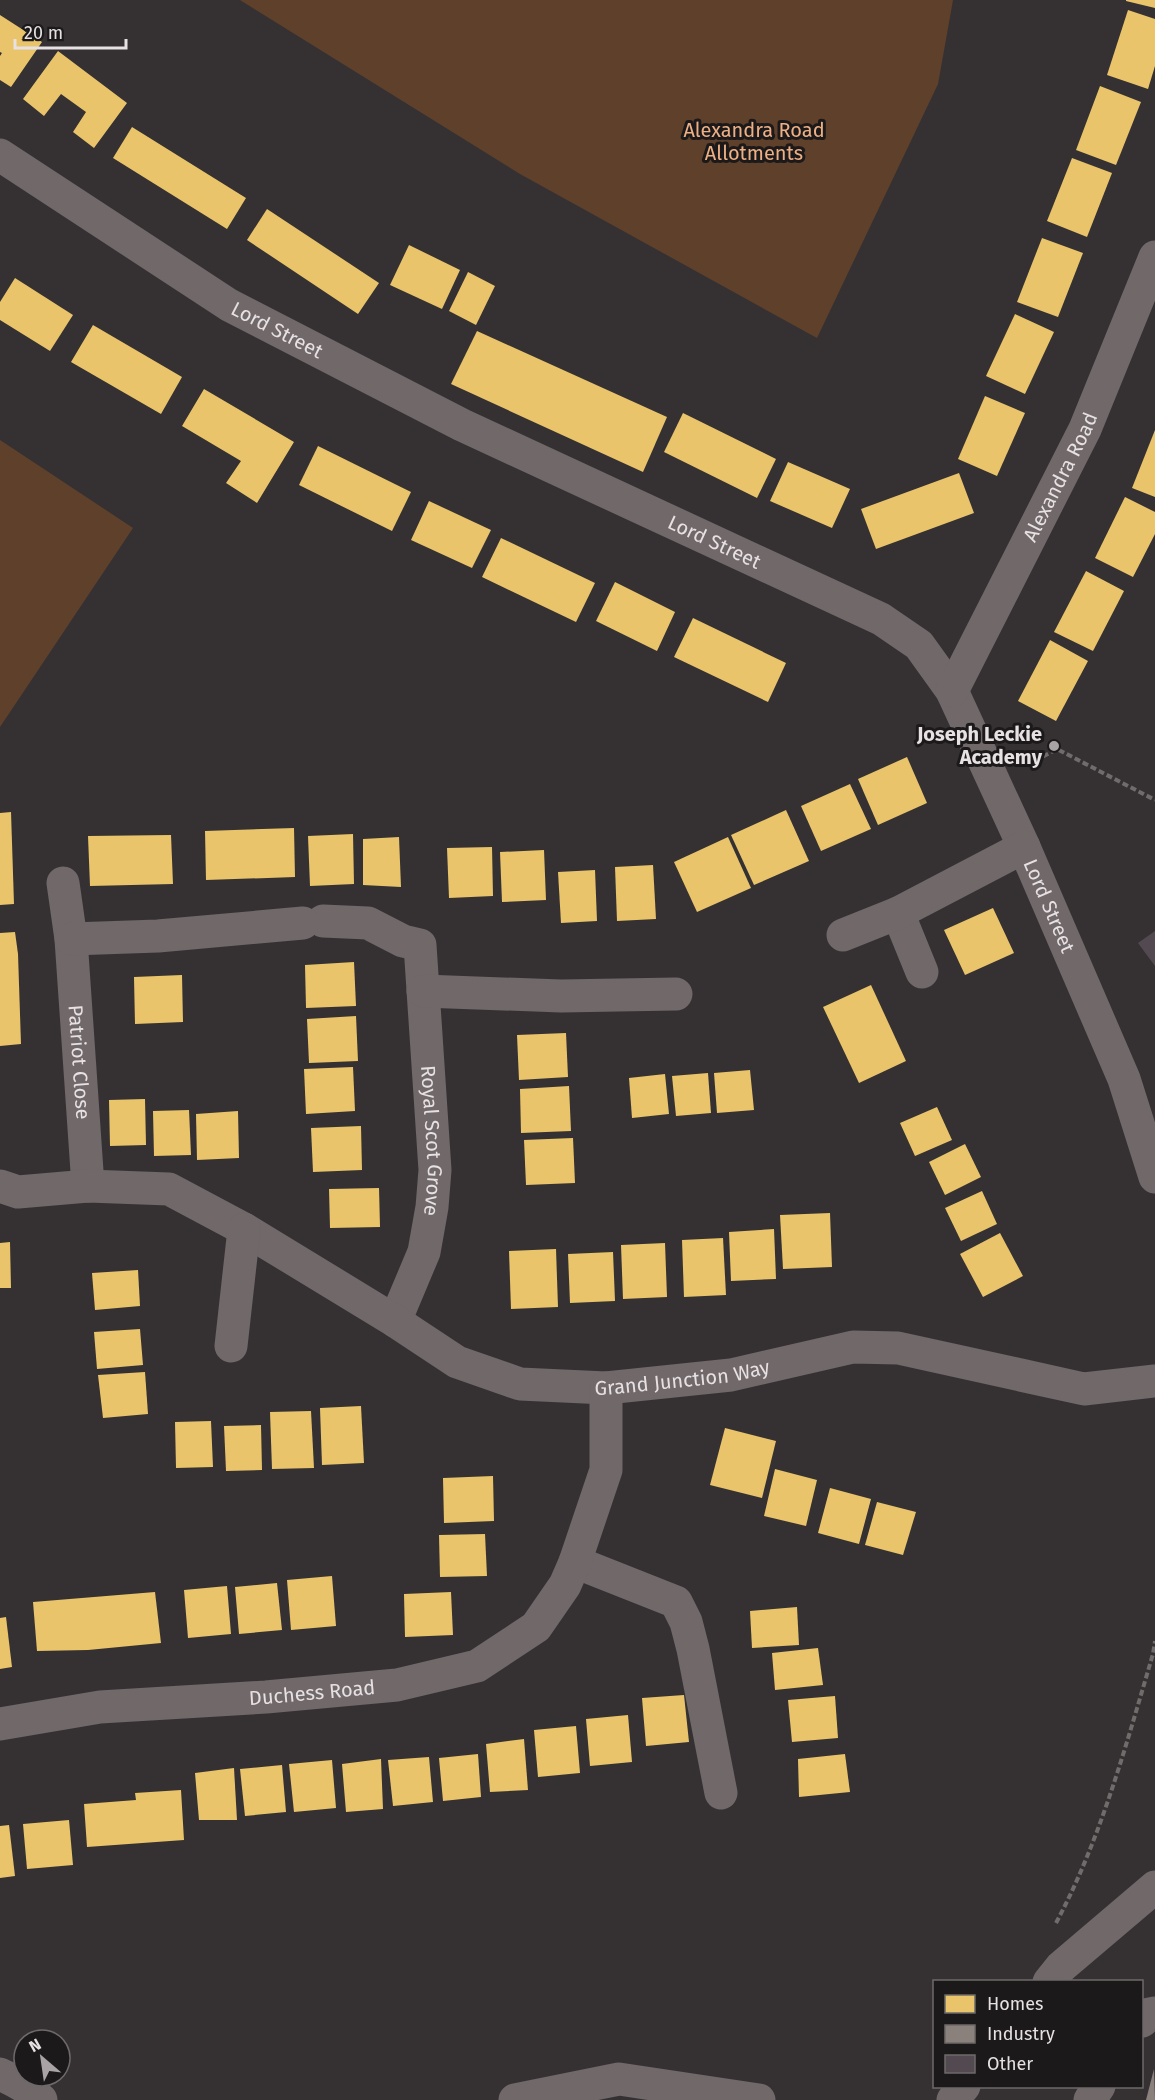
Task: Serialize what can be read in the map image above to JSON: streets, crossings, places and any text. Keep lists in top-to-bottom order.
{
  "streets": {
    "street": [
      "Lord Street",
      "Alexandra Road",
      "Patriot Close",
      "Royal Scot Grove",
      "Grand Junction Way",
      "Duchess Road"
    ]
  },
  "crossings": [
    ["Lord Street", "Alexandra Road"],
    ["Patriot Close", "Royal Scot Grove"],
    ["Patriot Close", "Grand Junction Way"],
    ["Royal Scot Grove", "Grand Junction Way"],
    ["Grand Junction Way", "Duchess Road"]
  ],
  "parks": ["Alexandra Road Allotments"],
  "places": ["Joseph Leckie Academy"],
  "legend": ["Homes", "Industry", "Other"],
  "scale_bar": "20 m",
  "north": "top left"
}
